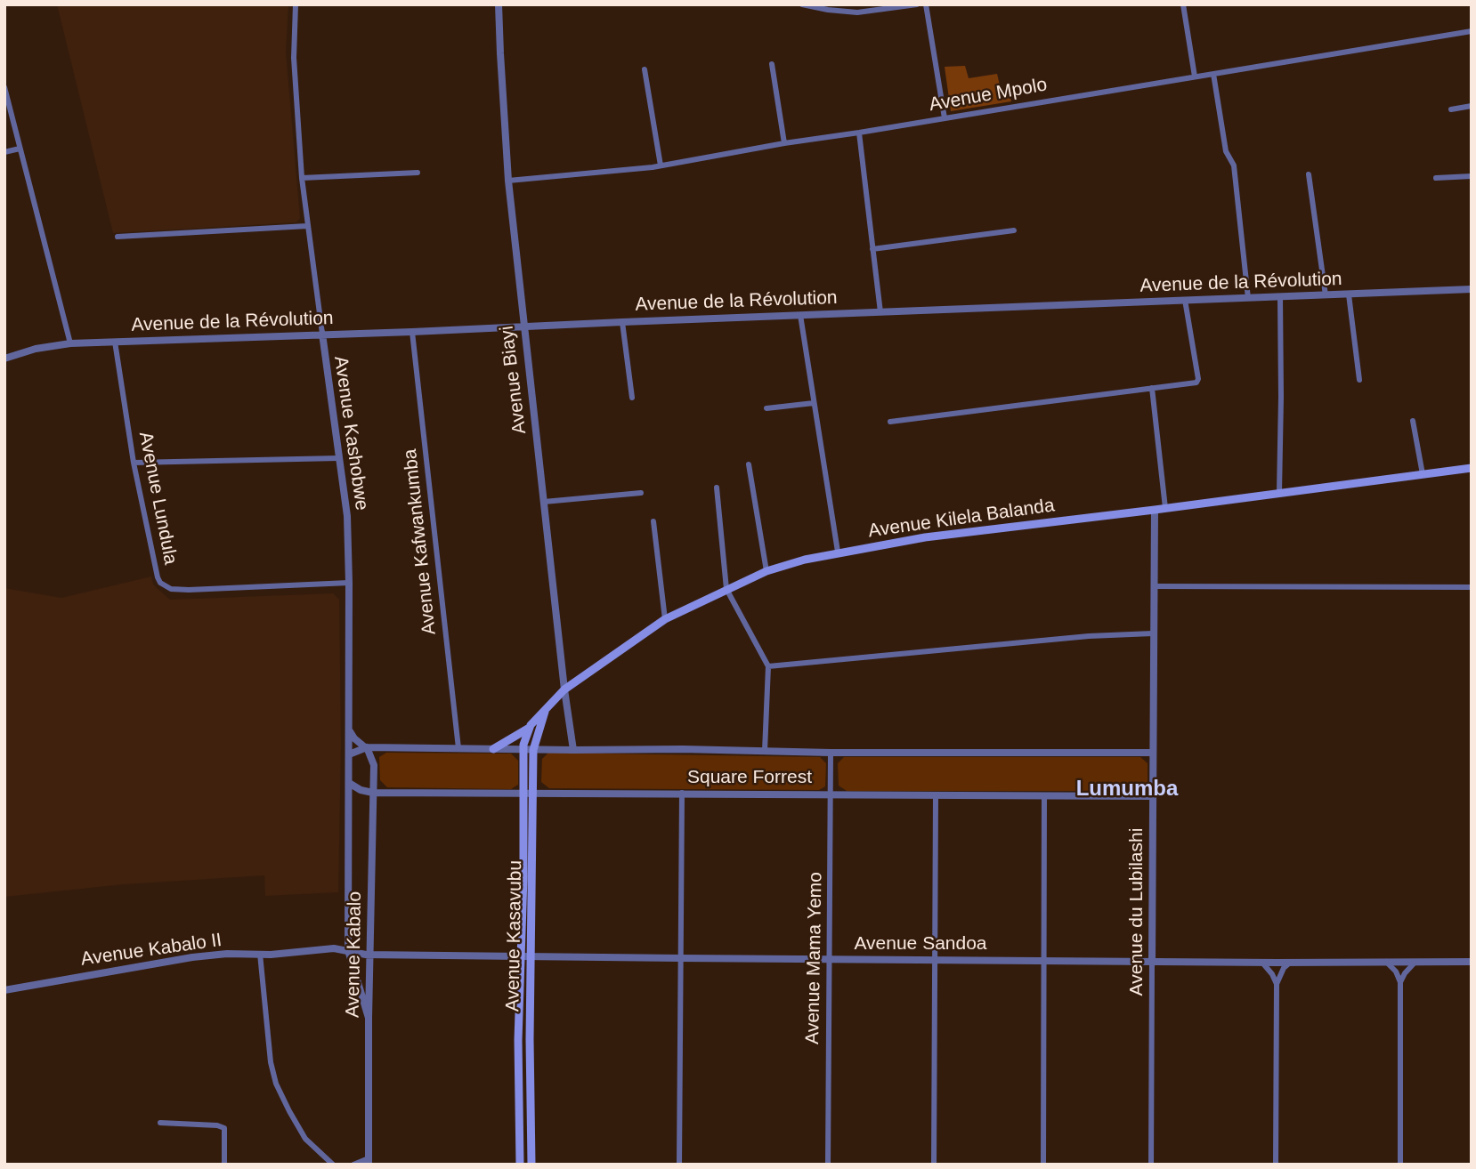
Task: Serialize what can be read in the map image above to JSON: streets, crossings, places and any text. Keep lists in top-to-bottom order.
{
  "streets": {
    "main road": ["Avenue Kilela Balanda", "Avenue Kasavubu"],
    "street": [
      "Avenue Mpolo",
      "Avenue de la Révolution",
      "Avenue Biayi",
      "Avenue Kashobwe",
      "Avenue Lundula",
      "Avenue Kafwankumba",
      "Square Forrest",
      "Avenue du Lubilashi",
      "Avenue Sandoa",
      "Avenue Kabalo II",
      "Avenue Kabalo",
      "Avenue Mama Yemo"
    ]
  },
  "crossings": [
    ["Avenue Mpolo", "Avenue Biayi"],
    ["Avenue de la Révolution", "Avenue Biayi"],
    ["Avenue de la Révolution", "Avenue Kashobwe"],
    ["Avenue de la Révolution", "Avenue Lundula"],
    ["Avenue de la Révolution", "Avenue Kafwankumba"],
    ["Avenue Biayi", "Avenue Kilela Balanda"],
    ["Avenue Biayi", "Square Forrest"],
    ["Avenue Kashobwe", "Avenue Lundula"],
    ["Avenue Kashobwe", "Square Forrest"],
    ["Avenue Kashobwe", "Avenue Kabalo"],
    ["Avenue Kilela Balanda", "Square Forrest"],
    ["Avenue Kilela Balanda", "Avenue du Lubilashi"],
    ["Avenue Kilela Balanda", "Avenue Kasavubu"],
    ["Avenue Kafwankumba", "Square Forrest"],
    ["Square Forrest", "Avenue du Lubilashi"],
    ["Square Forrest", "Avenue Kasavubu"],
    ["Square Forrest", "Avenue Kabalo"],
    ["Square Forrest", "Avenue Mama Yemo"],
    ["Avenue du Lubilashi", "Avenue Sandoa"],
    ["Avenue Kasavubu", "Avenue Sandoa"],
    ["Avenue Sandoa", "Avenue Kabalo II"],
    ["Avenue Sandoa", "Avenue Kabalo"],
    ["Avenue Sandoa", "Avenue Mama Yemo"],
    ["Avenue Kabalo II", "Avenue Kabalo"]
  ],
  "districts": ["Lumumba"]
}
